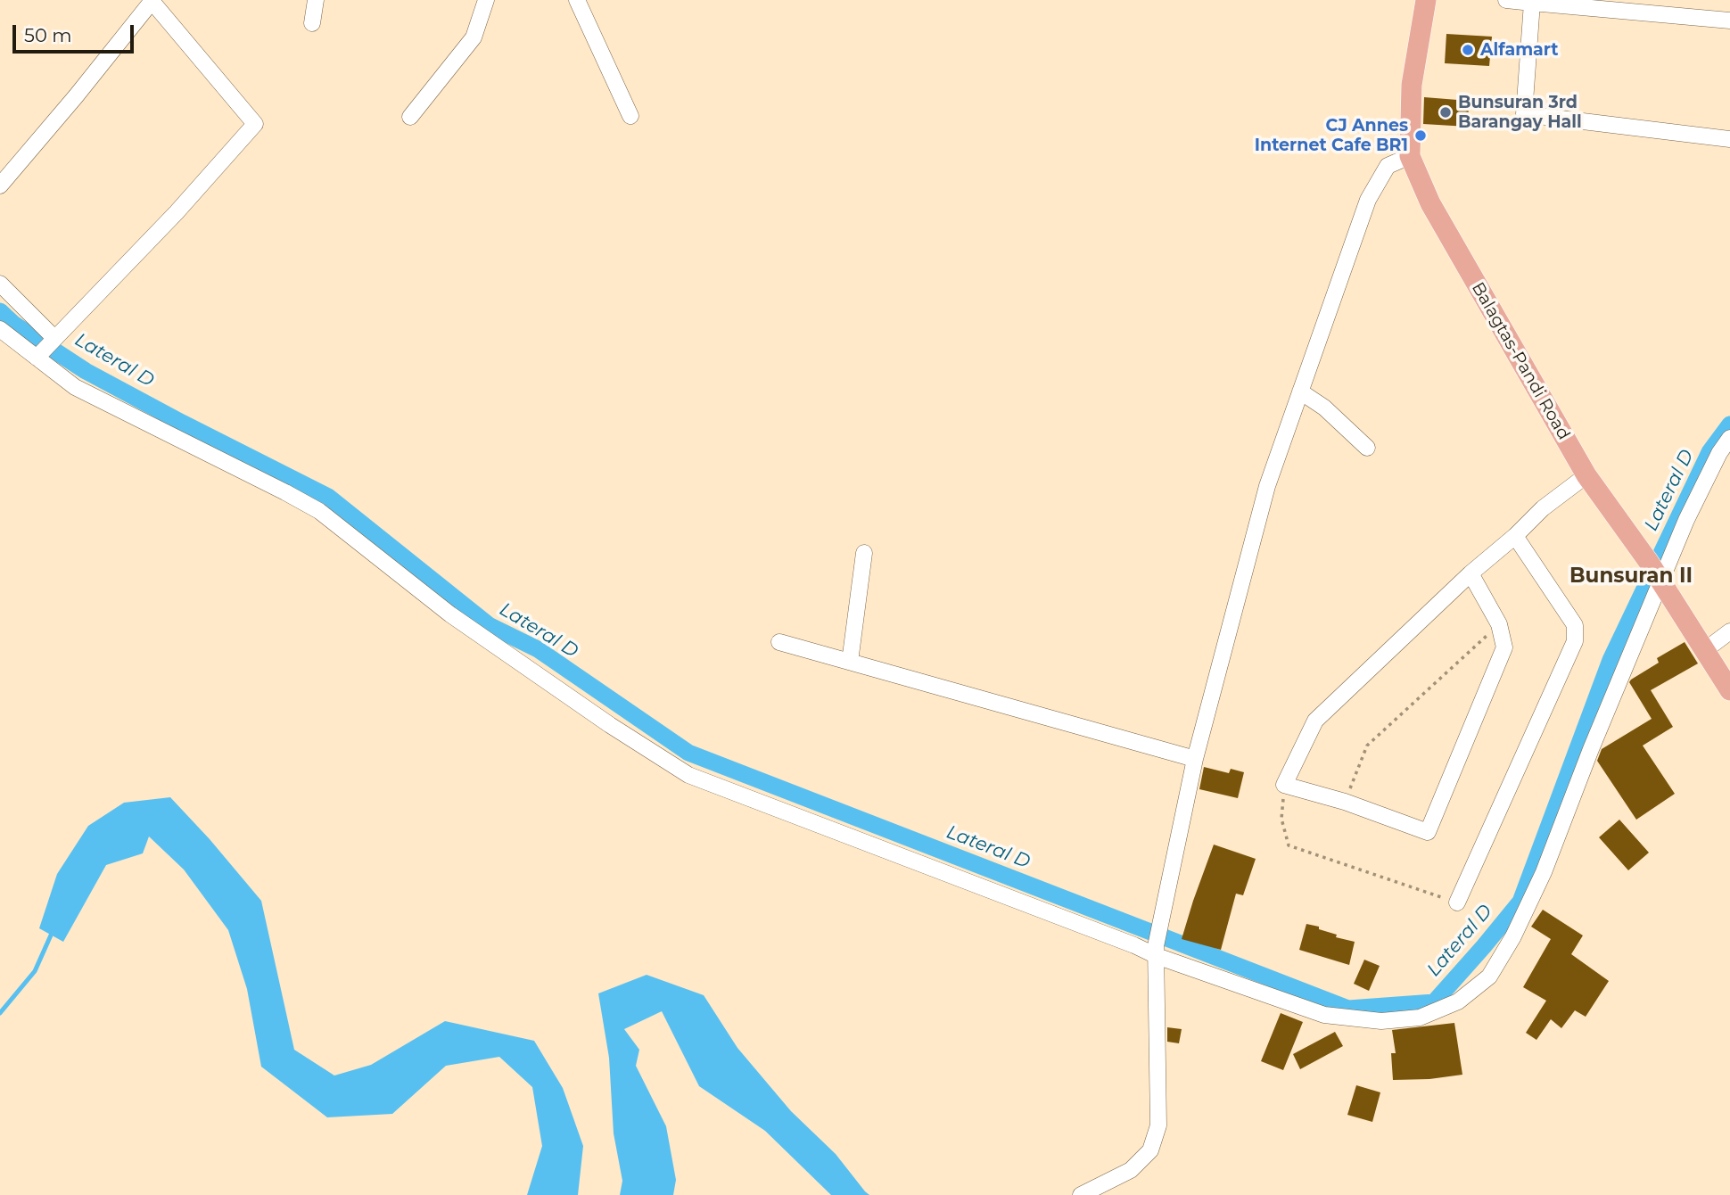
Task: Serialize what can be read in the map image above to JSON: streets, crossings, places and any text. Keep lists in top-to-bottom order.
{
  "streets": {
    "main road": ["Balagtas-Pandi Road"]
  },
  "districts": ["Bunsuran II"],
  "water": ["Lateral D"],
  "places": ["Alfamart", "Bunsuran 3rd Barangay Hall", "CJ Annes Internet Cafe BR1"],
  "scale_bar": "50 m"
}
